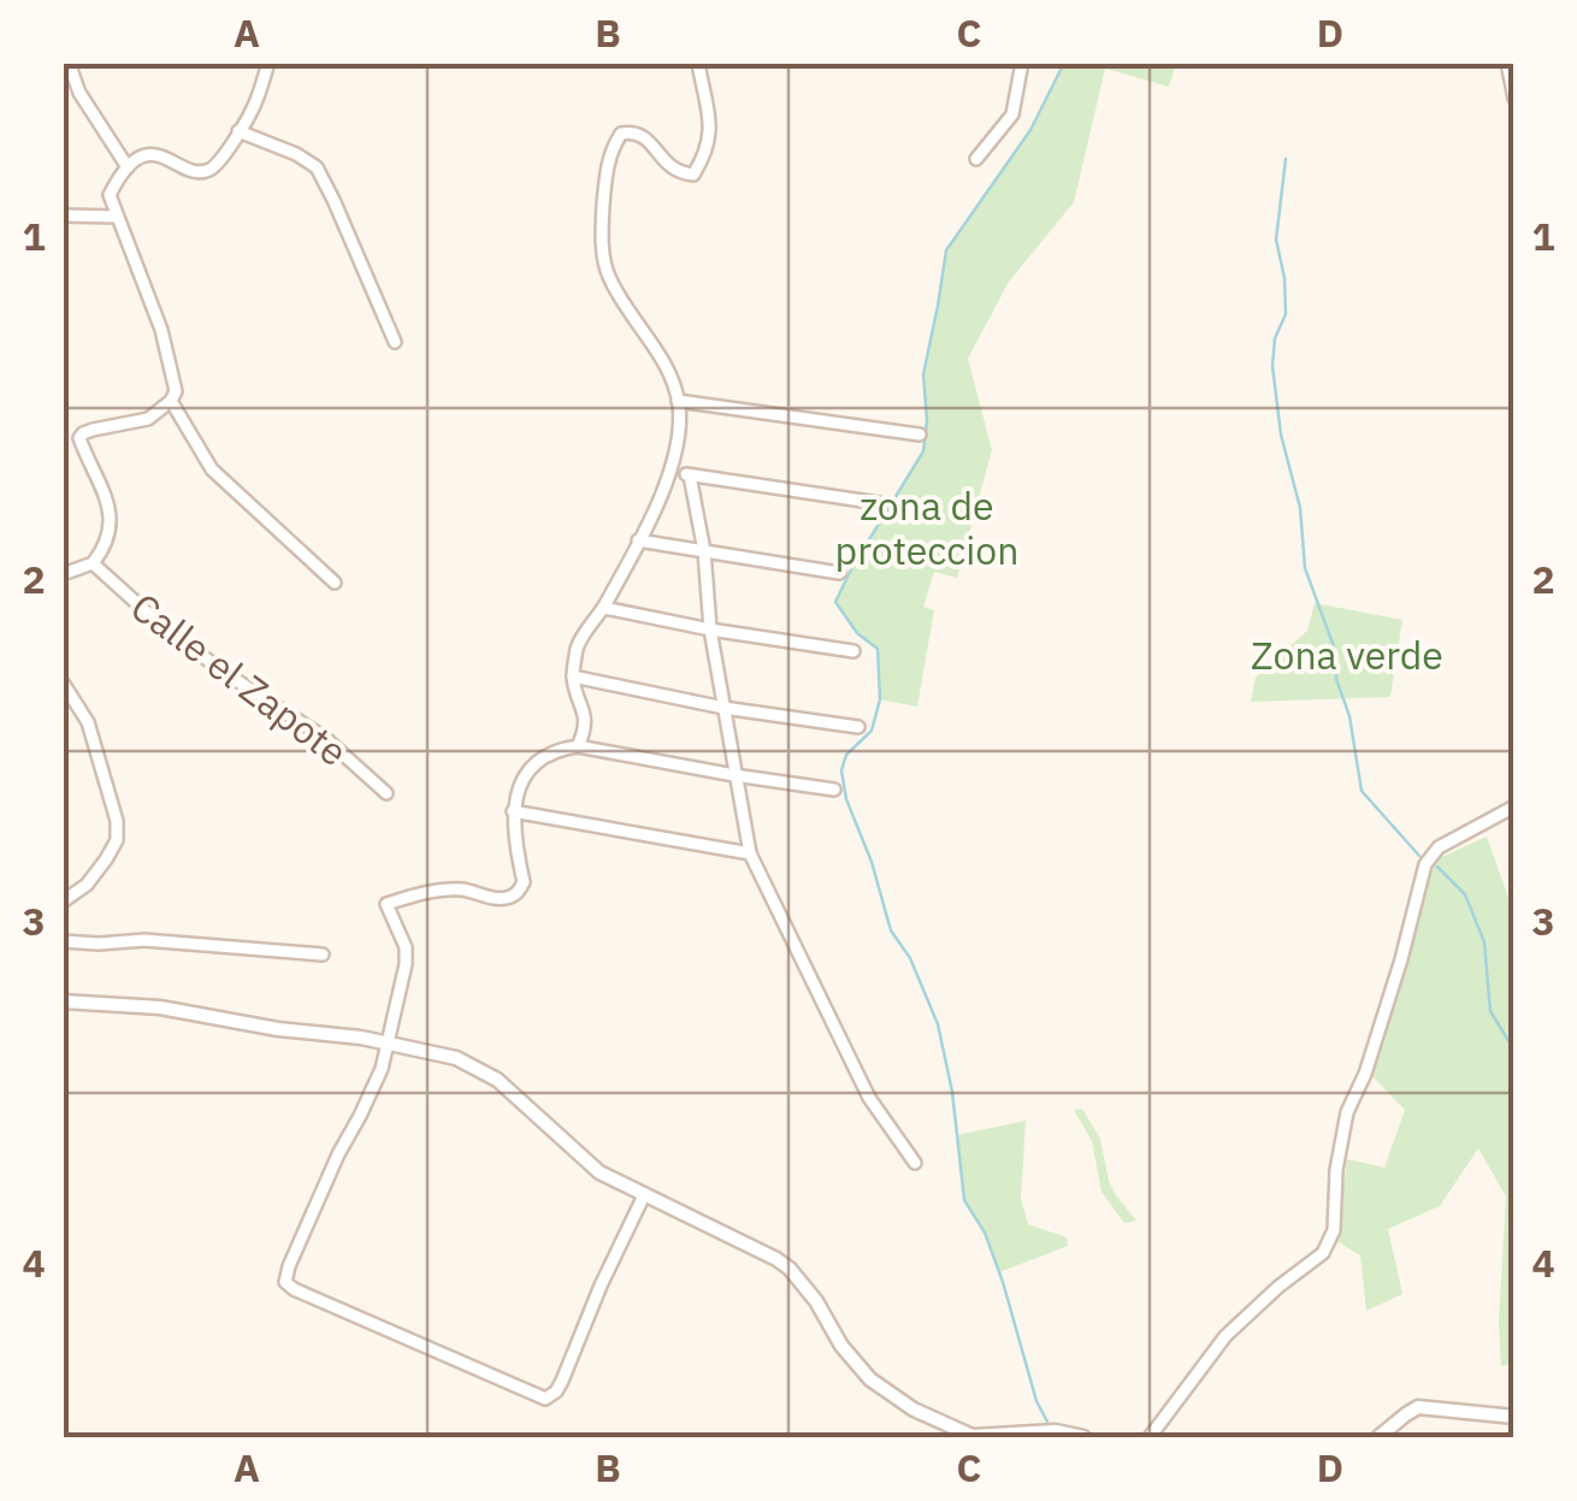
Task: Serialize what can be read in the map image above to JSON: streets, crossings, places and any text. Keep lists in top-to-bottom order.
{
  "streets": {
    "street": ["Calle el Zapote"]
  },
  "parks": ["zona de proteccion", "Zona verde"],
  "grid": {
    "columns": [
      "A",
      "B",
      "C",
      "D"
    ],
    "rows": [
      "1",
      "2",
      "3",
      "4"
    ]
  }
}
